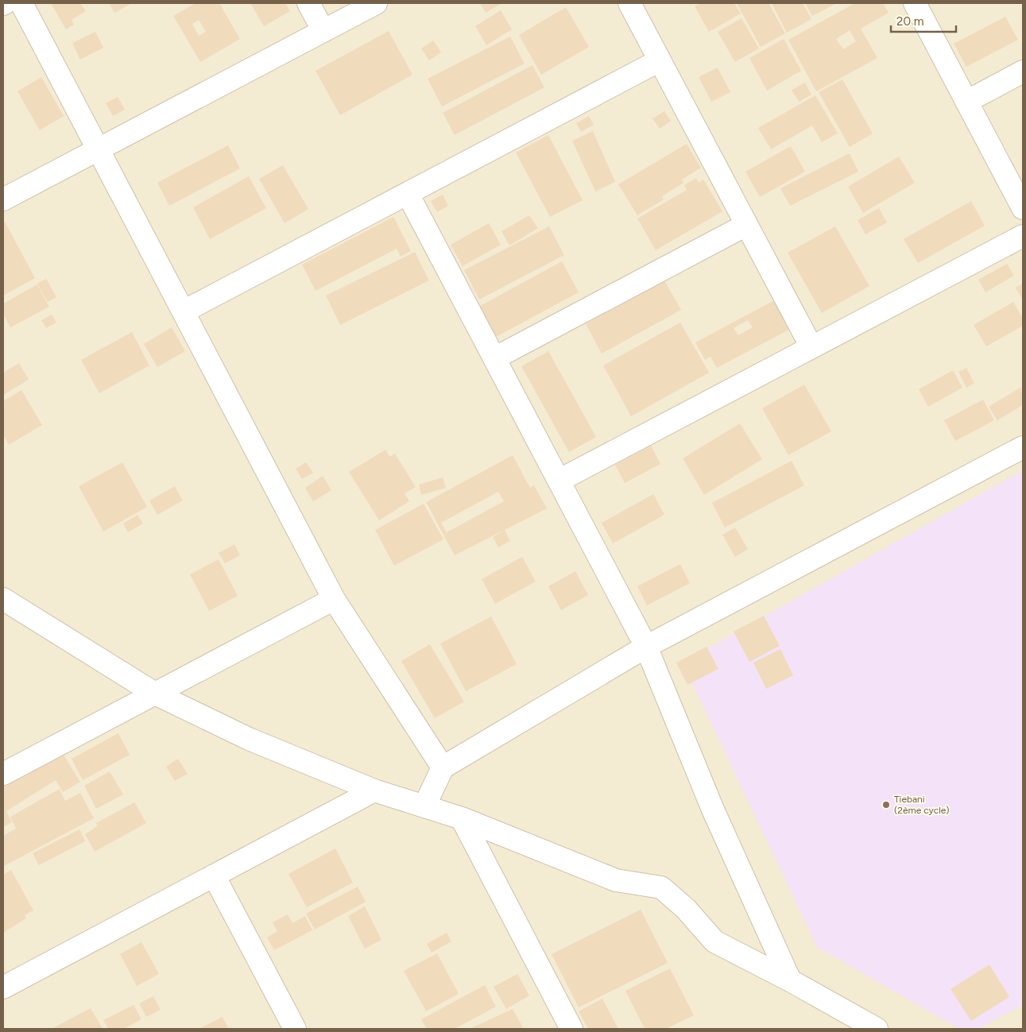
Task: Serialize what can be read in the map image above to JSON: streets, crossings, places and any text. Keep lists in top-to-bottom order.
{
  "places": ["Tiebani (2ème cycle)"],
  "scale_bar": "20 m"
}
